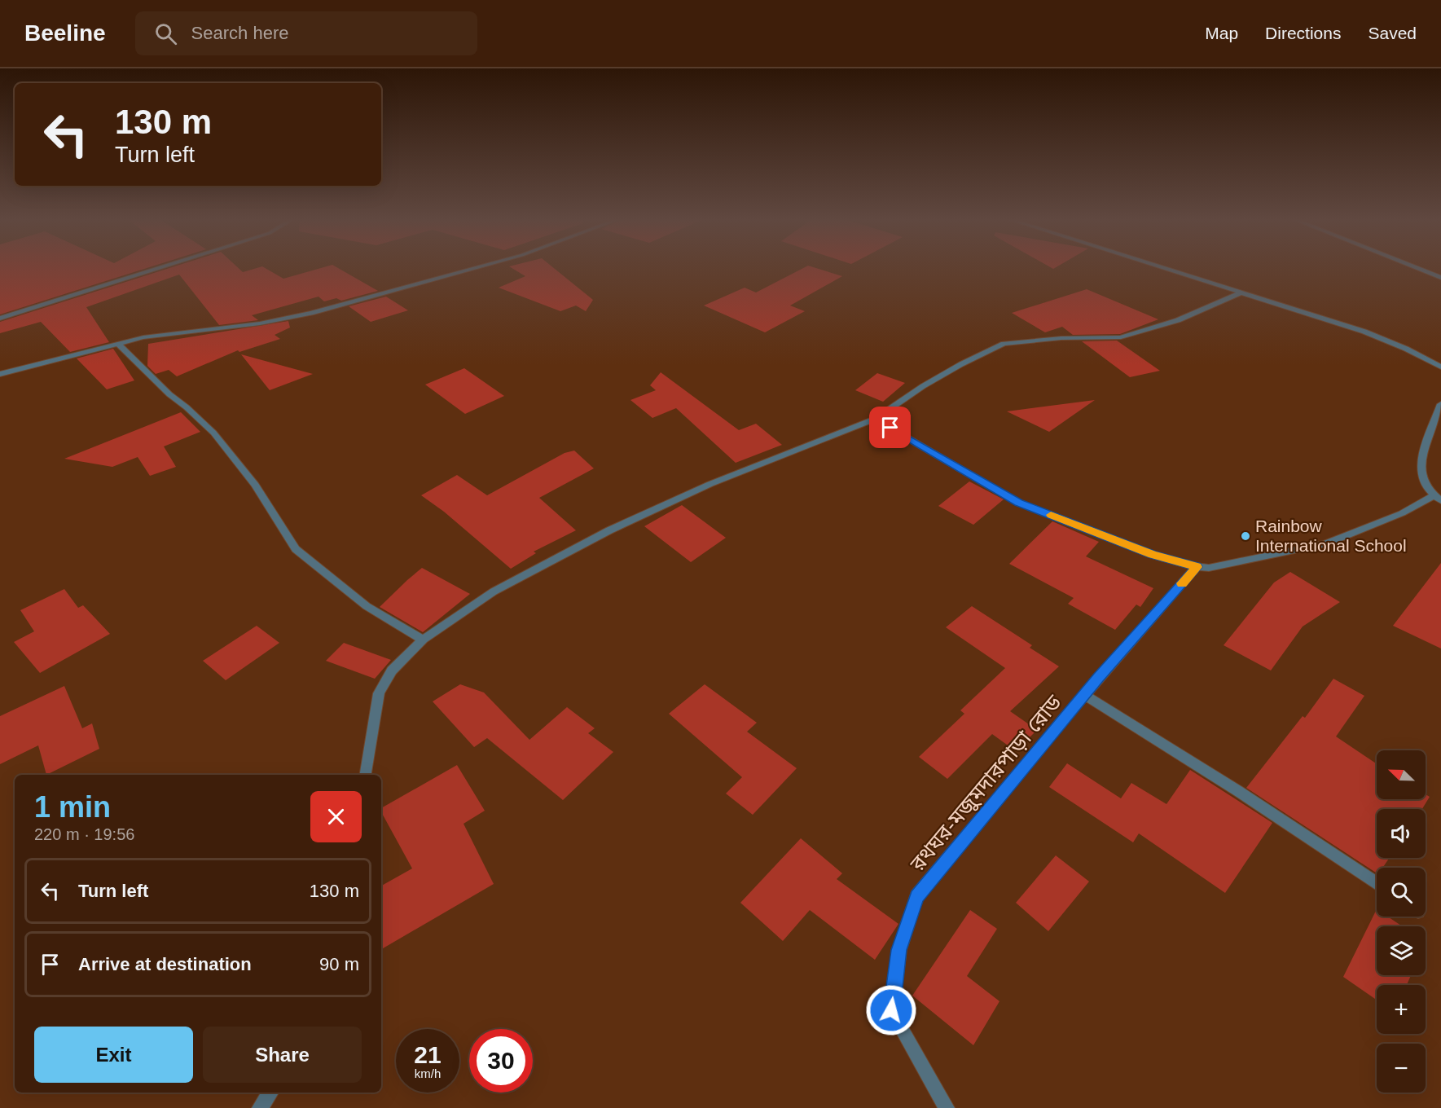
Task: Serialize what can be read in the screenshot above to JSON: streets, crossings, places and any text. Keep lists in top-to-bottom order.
{
  "streets": {
    "street": ["রথঘর-মজুমদারপাড়া রোড"]
  },
  "places": ["Rainbow International School"],
  "north": "top left",
  "page": {
    "header": "Beeline",
    "search": "Search here",
    "nav": ["Map", "Directions", "Saved"],
    "turn": ["130 m", "Turn left"],
    "map_buttons": ["+", "−"],
    "heading": ["1 min", "220 m · 19:56"],
    "list": [
      {
        "name": "Turn left",
        "value": "130 m"
      },
      {
        "name": "Arrive at destination",
        "value": "90 m"
      }
    ],
    "buttons": ["Exit", "Share"],
    "speed": "21 km/h",
    "limit": "30"
  }
}
